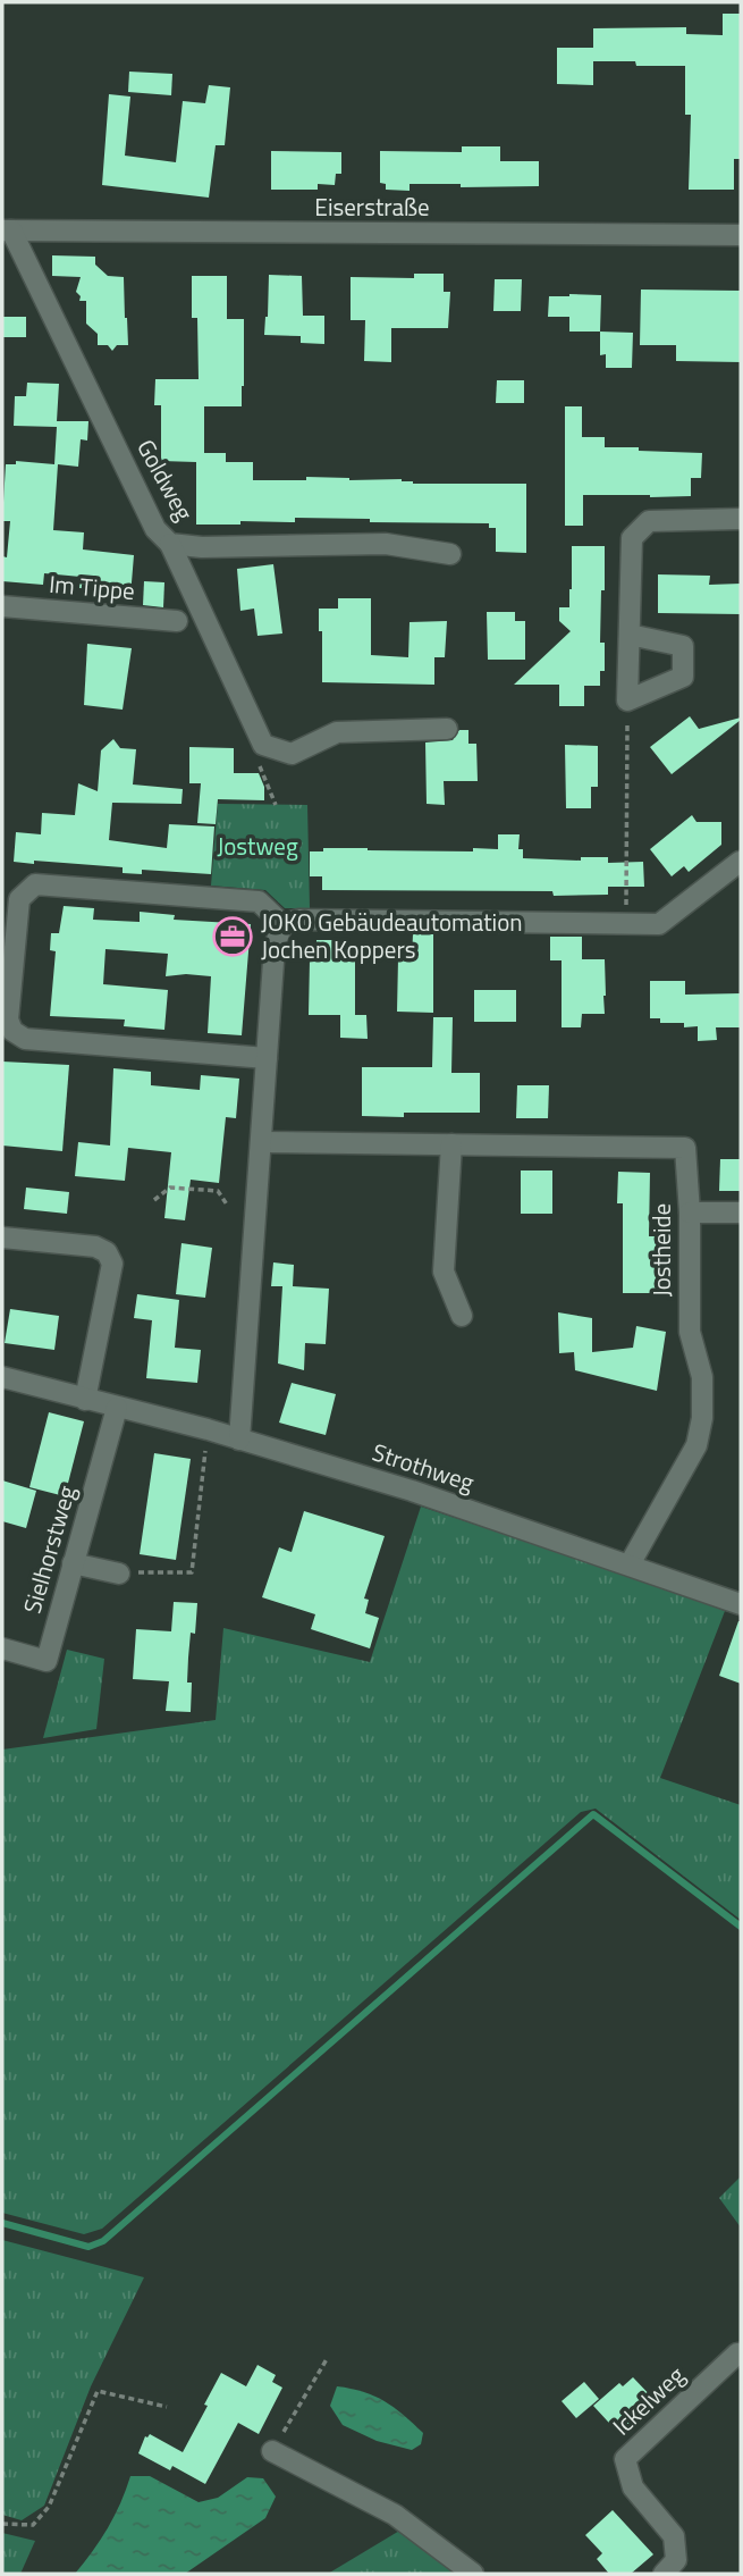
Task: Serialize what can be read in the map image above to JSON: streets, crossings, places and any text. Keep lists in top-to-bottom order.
{
  "streets": {
    "street": [
      "Eiserstraße",
      "Goldweg",
      "Im Tippe",
      "Jostheide",
      "Strothweg",
      "Sielhorstweg",
      "Ickelweg"
    ]
  },
  "crossings": [
    ["Eiserstraße", "Goldweg"],
    ["Jostheide", "Strothweg"],
    ["Strothweg", "Sielhorstweg"]
  ],
  "parks": ["Jostweg"],
  "places": {
    "office": ["JOKO Gebäudeautomation Jochen Koppers"]
  }
}
